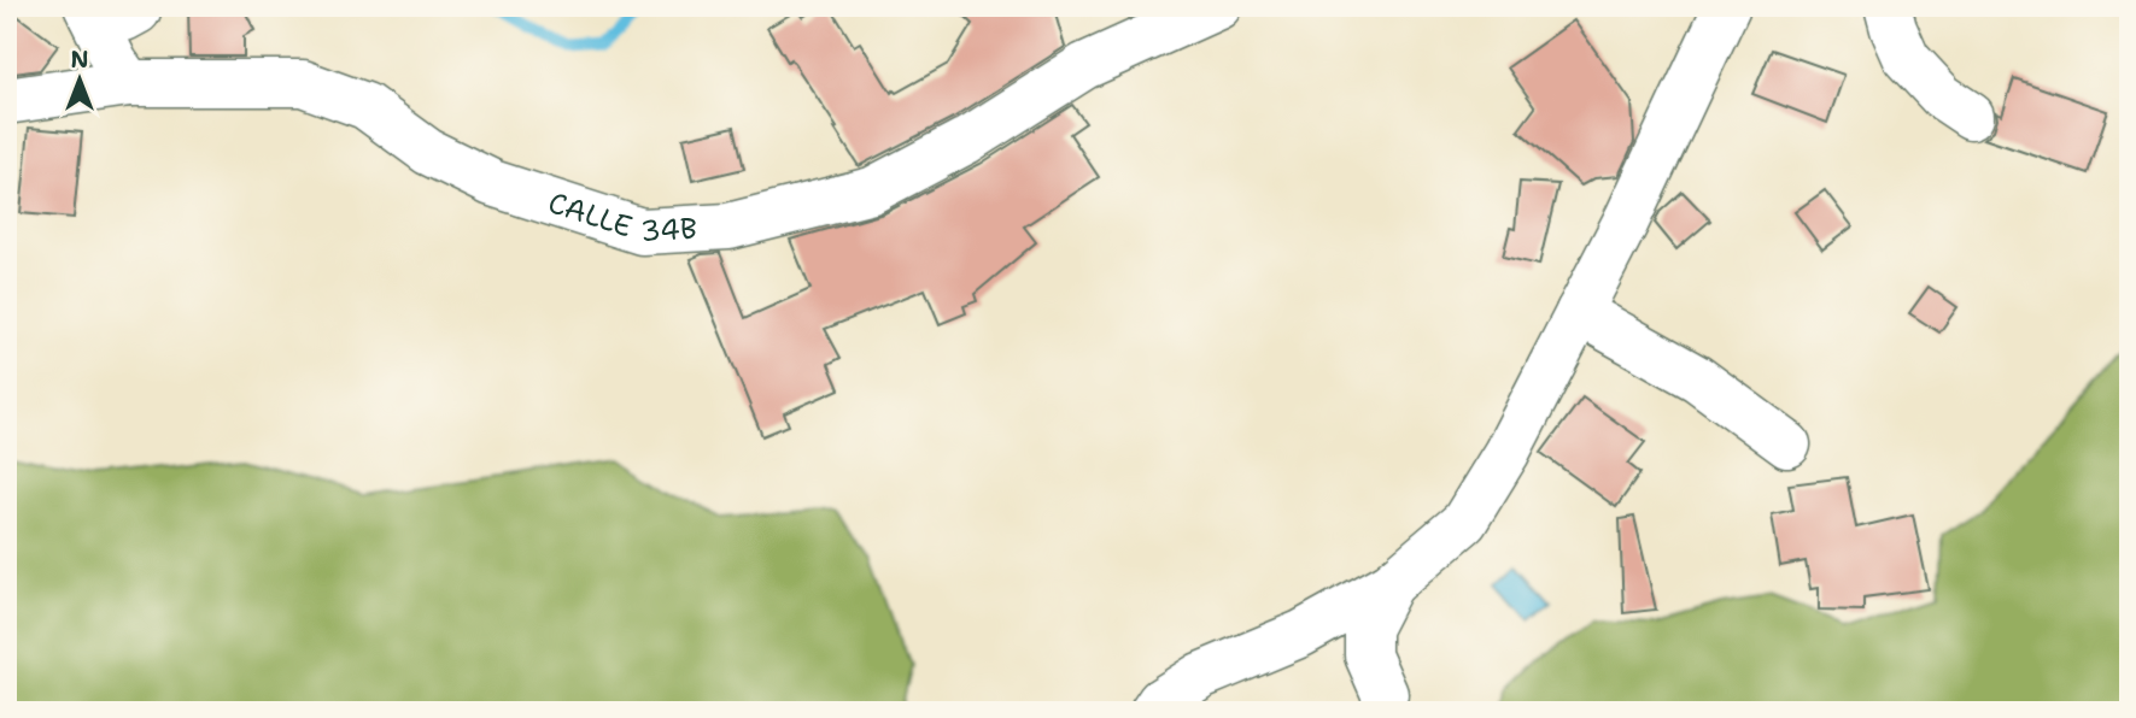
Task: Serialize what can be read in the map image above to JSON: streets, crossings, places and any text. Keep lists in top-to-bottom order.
{
  "streets": {
    "street": ["CALLE 34B"]
  },
  "north": "top"
}
